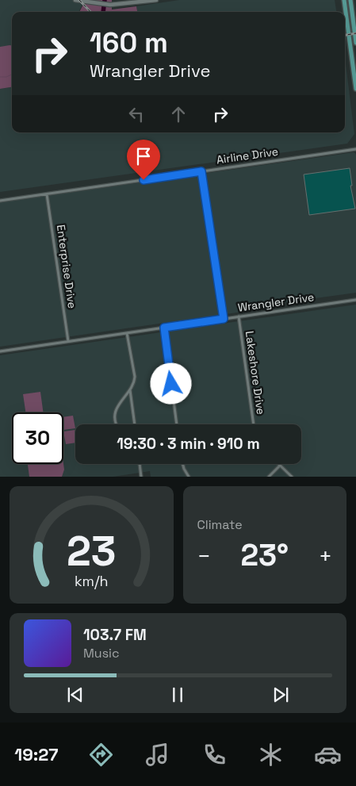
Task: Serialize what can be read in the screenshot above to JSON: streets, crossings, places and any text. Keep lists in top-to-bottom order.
{
  "streets": {
    "street": [
      "Airline Drive",
      "Enterprise Drive",
      "Wrangler Drive",
      "Lakeshore Drive"
    ]
  },
  "crossings": [
    ["Airline Drive", "Enterprise Drive"],
    ["Enterprise Drive", "Wrangler Drive"],
    ["Wrangler Drive", "Lakeshore Drive"]
  ],
  "page": {
    "turn": ["160 m", "Wrangler Drive"],
    "limit": "30",
    "trip": "19:30 · 3 min · 910 m",
    "tile": "Climate",
    "heat": ["−", "23°", "+"],
    "song": ["103.7 FM", "Music"],
    "tabs": "19:27",
    "gauge": ["23", "km/h"]
  }
}
